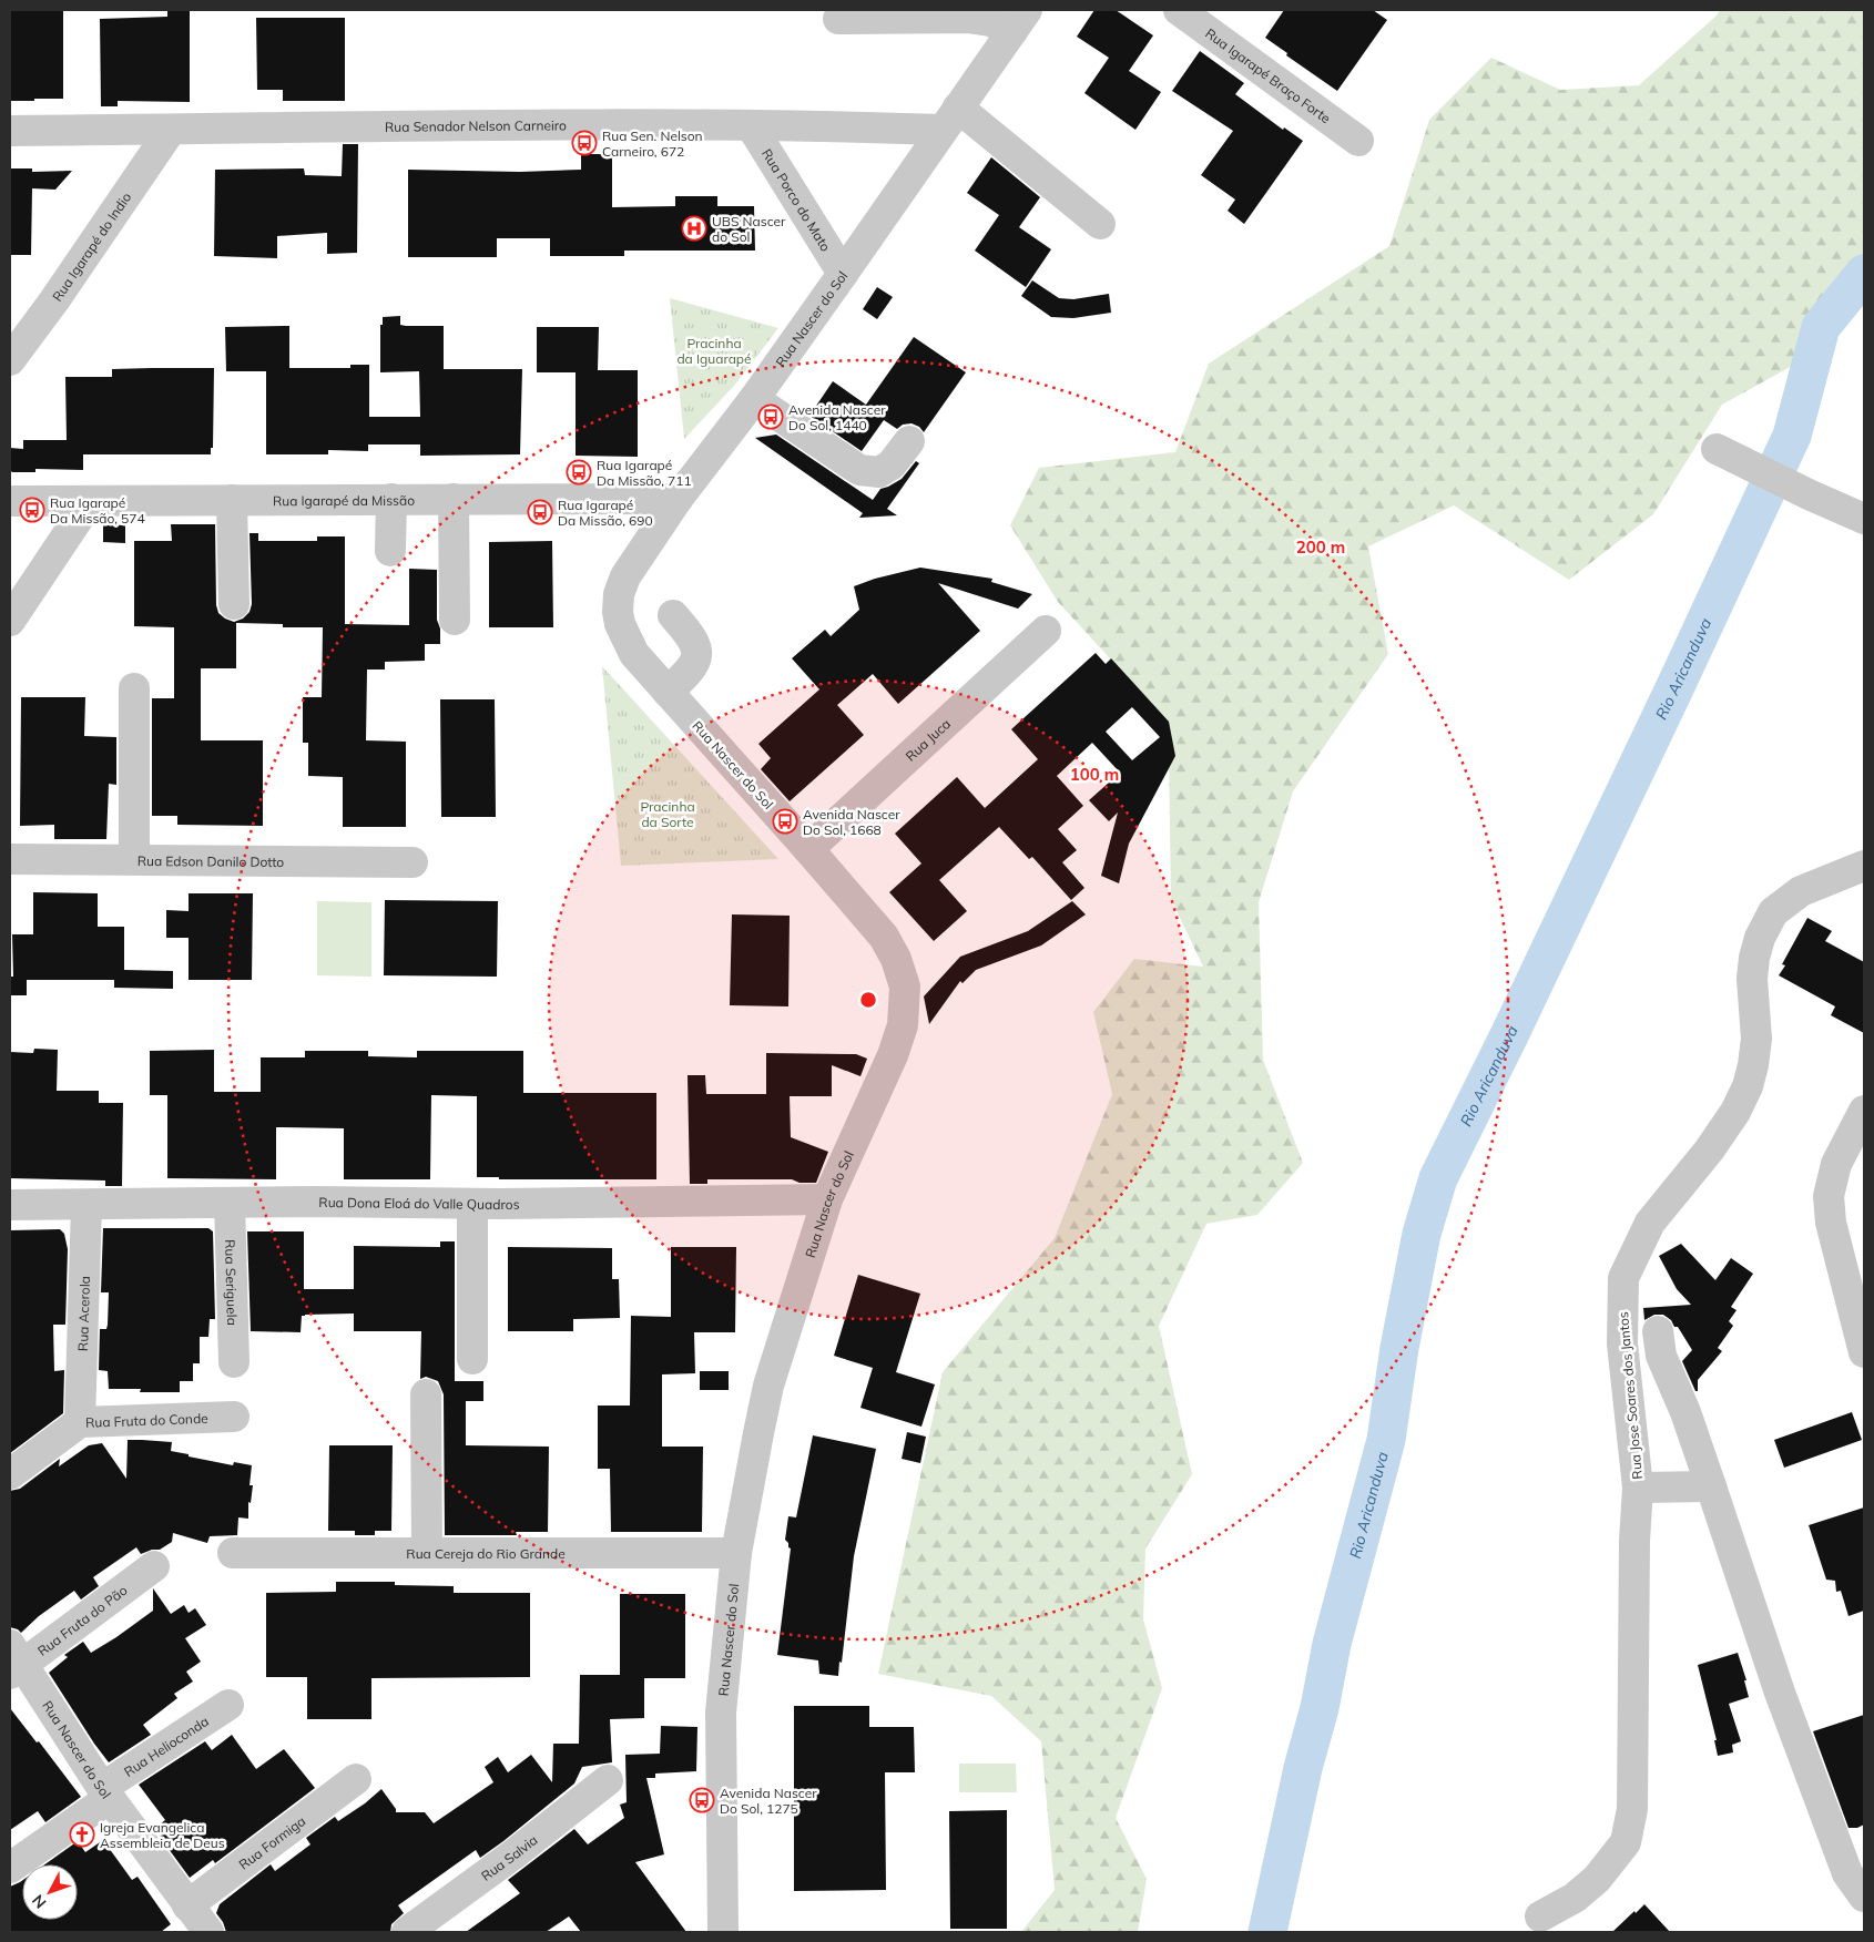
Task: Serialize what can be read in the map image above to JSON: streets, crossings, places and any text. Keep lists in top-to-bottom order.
{
  "streets": {
    "street": [
      "Rua Igarapé Braço Forte",
      "Rua Senador Nelson Carneiro",
      "Rua Porco do Mato",
      "Rua Igarapé do Indio",
      "Rua Nascer do Sol",
      "Rua Igarapé da Missão",
      "Rua Juca",
      "Rua Edson Danilo Dotto",
      "Rua Dona Eloá do Valle Quadros",
      "Rua Seriguela",
      "Rua Acerola",
      "Rua Jose Soares dos Jantos",
      "Rua Fruta do Conde",
      "Rua Cereja do Rio Grande",
      "Rua Fruta do Pão",
      "Rua Helioconda",
      "Rua Formiga",
      "Rua Salvia"
    ]
  },
  "crossings": [
    ["Rua Senador Nelson Carneiro", "Rua Porco do Mato"],
    ["Rua Senador Nelson Carneiro", "Rua Igarapé do Indio"],
    ["Rua Senador Nelson Carneiro", "Rua Nascer do Sol"],
    ["Rua Porco do Mato", "Rua Nascer do Sol"],
    ["Rua Nascer do Sol", "Rua Igarapé da Missão"],
    ["Rua Nascer do Sol", "Rua Juca"],
    ["Rua Nascer do Sol", "Rua Dona Eloá do Valle Quadros"],
    ["Rua Nascer do Sol", "Rua Cereja do Rio Grande"],
    ["Rua Nascer do Sol", "Rua Fruta do Pão"],
    ["Rua Nascer do Sol", "Rua Helioconda"],
    ["Rua Nascer do Sol", "Rua Formiga"],
    ["Rua Dona Eloá do Valle Quadros", "Rua Seriguela"],
    ["Rua Dona Eloá do Valle Quadros", "Rua Acerola"],
    ["Rua Acerola", "Rua Fruta do Conde"]
  ],
  "water": ["Rio Aricanduva"],
  "parks": ["Pracinha da Iguarapé", "Pracinha da Sorte"],
  "places": {
    "bus stop": [
      "Rua Sen. Nelson Carneiro, 672",
      "Avenida Nascer Do Sol, 1440",
      "Rua Igarapé Da Missão, 711",
      "Rua Igarapé Da Missão, 574",
      "Rua Igarapé Da Missão, 690",
      "Avenida Nascer Do Sol, 1668",
      "Avenida Nascer Do Sol, 1275"
    ],
    "hospital": ["UBS Nascer do Sol"],
    "church": ["Igreja Evangelica Assembleia de Deus"]
  },
  "north": "bottom left",
  "rings": ["200 m", "100 m"]
}
